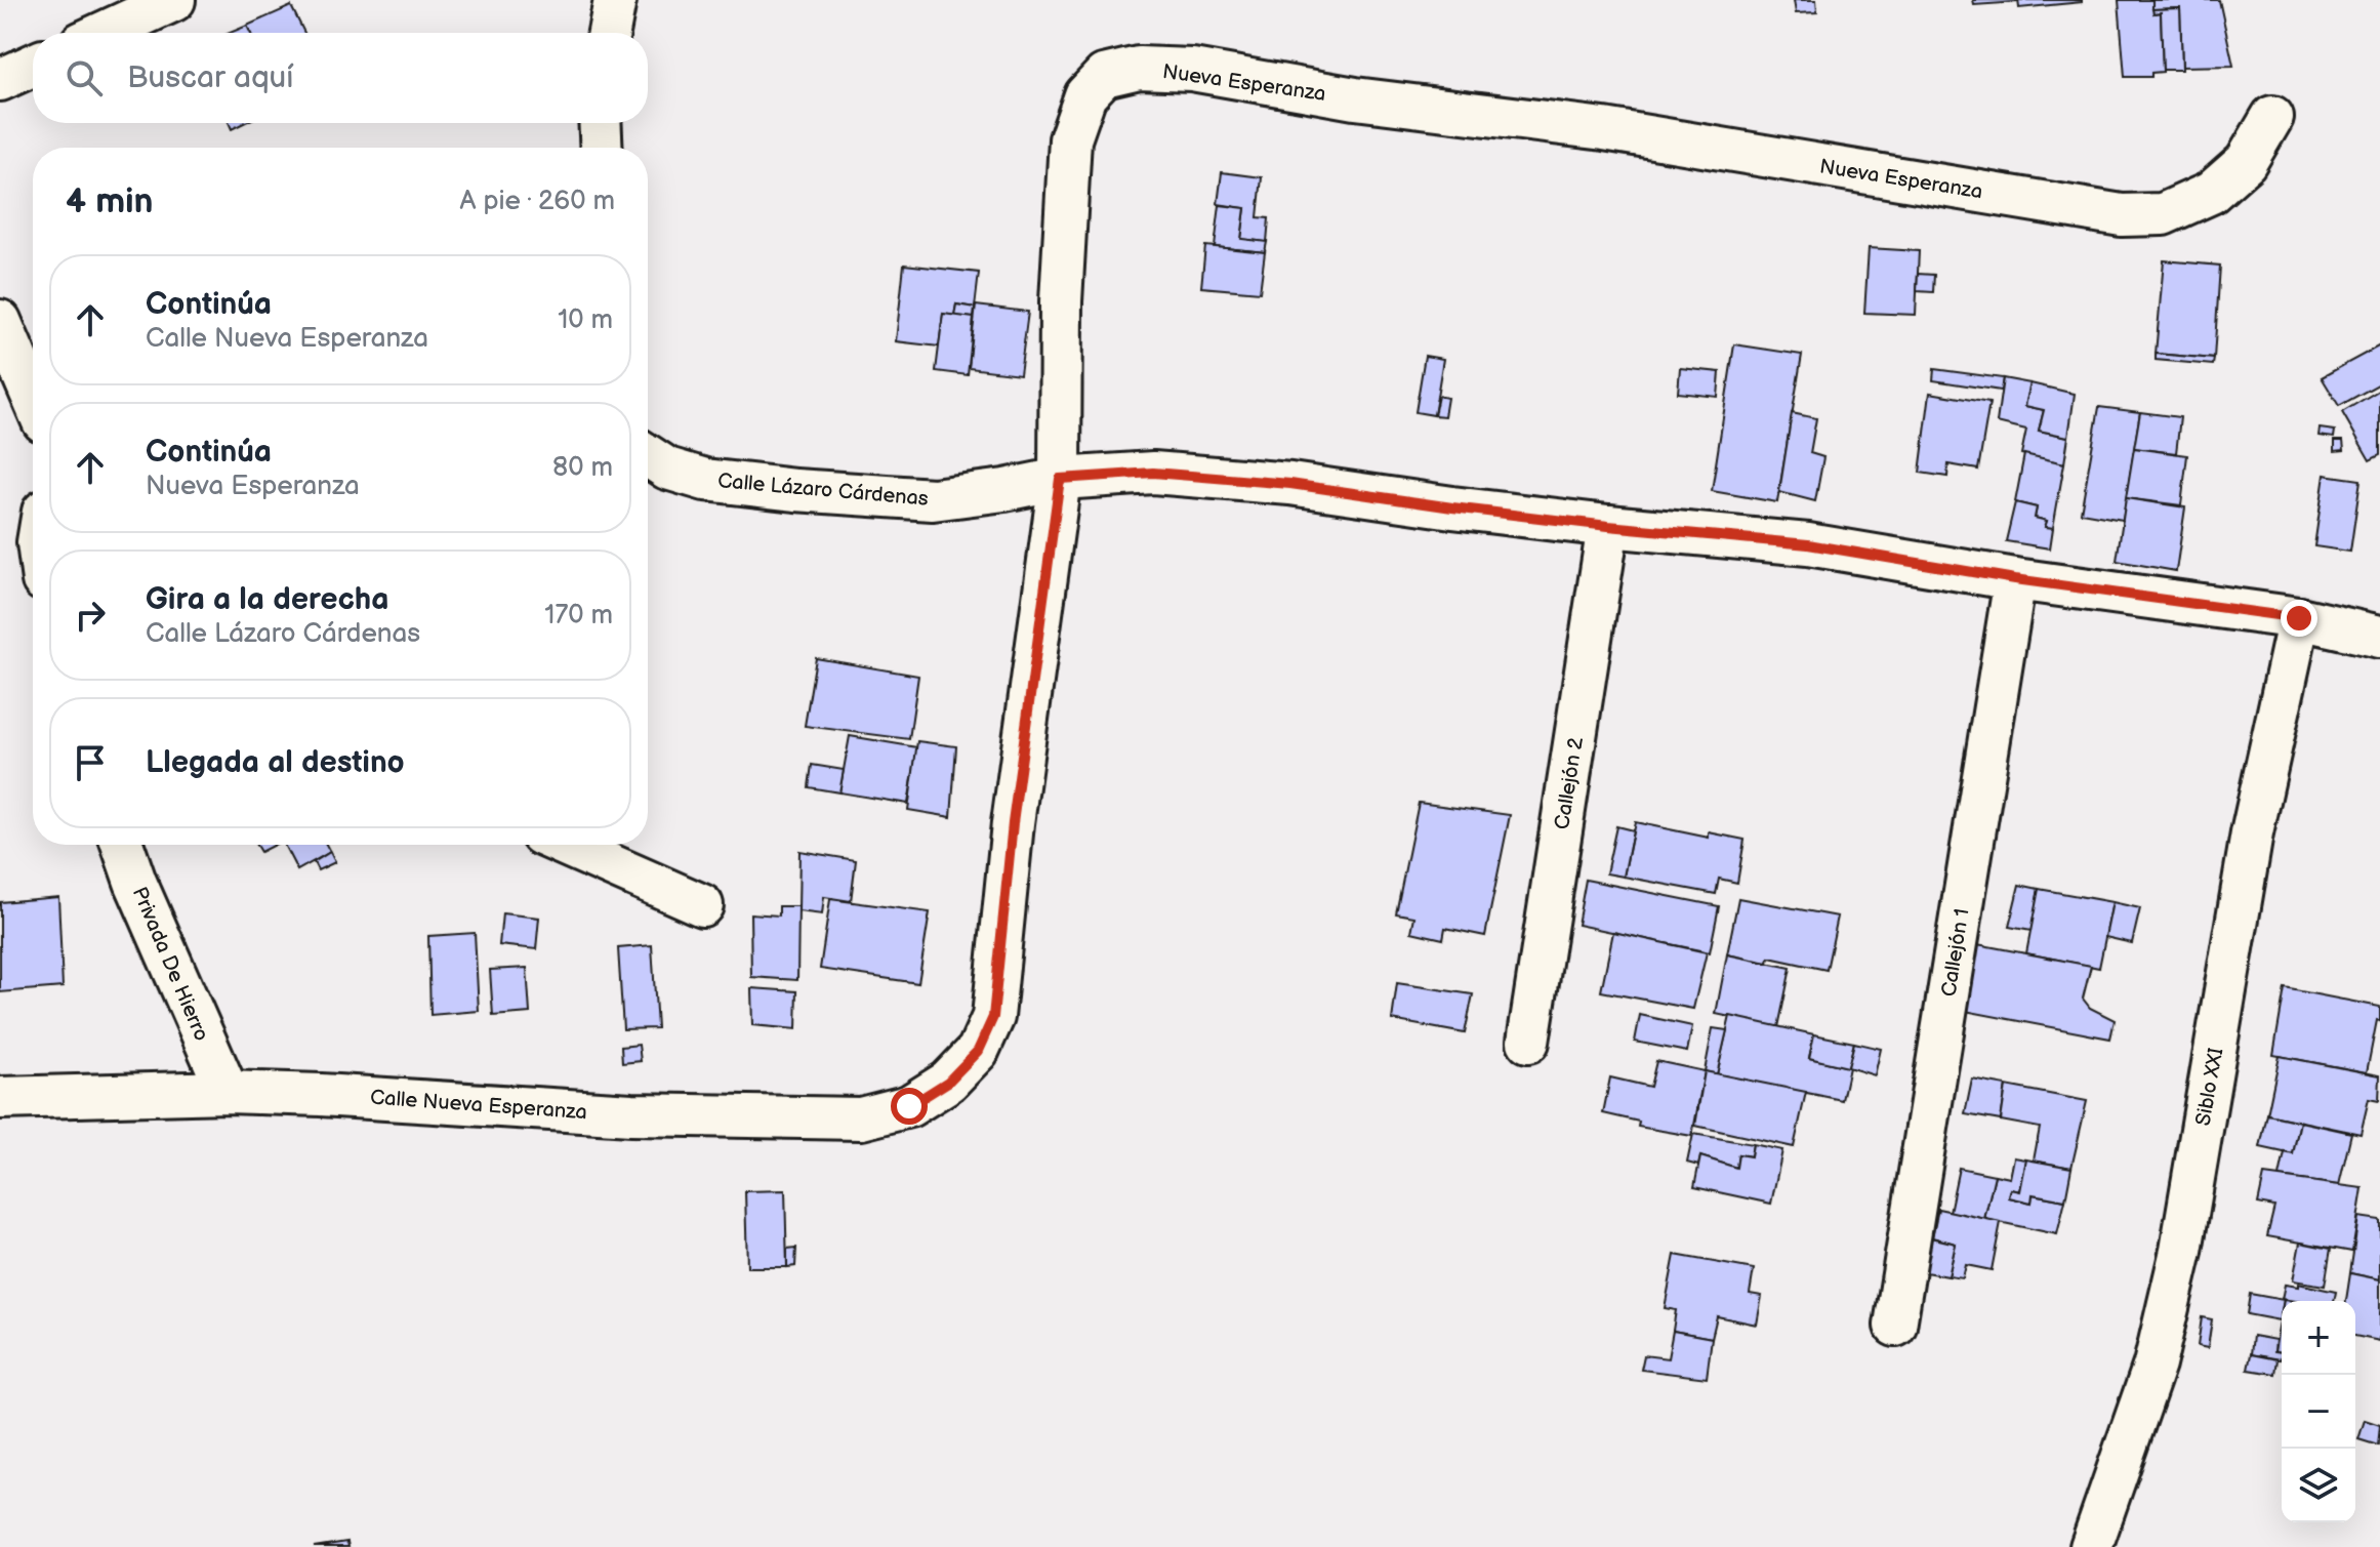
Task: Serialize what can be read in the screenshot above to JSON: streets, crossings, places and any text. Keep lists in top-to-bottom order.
{
  "streets": {
    "street": [
      "Nueva Esperanza",
      "Calle Lázaro Cárdenas",
      "Callejón 2",
      "Callejón 1",
      "Privada De Hierro",
      "Siblo XXI",
      "Calle Nueva Esperanza"
    ]
  },
  "crossings": [
    ["Nueva Esperanza", "Calle Lázaro Cárdenas"],
    ["Nueva Esperanza", "Calle Nueva Esperanza"],
    ["Calle Lázaro Cárdenas", "Callejón 2"],
    ["Calle Lázaro Cárdenas", "Callejón 1"],
    ["Calle Lázaro Cárdenas", "Siblo XXI"],
    ["Privada De Hierro", "Calle Nueva Esperanza"]
  ],
  "page": {
    "search": "Buscar aquí",
    "heading": ["4 min", "A pie · 260 m"],
    "list": [
      ["Continúa", "Calle Nueva Esperanza", "10 m"],
      ["Continúa", "Nueva Esperanza", "80 m"],
      ["Gira a la derecha", "Calle Lázaro Cárdenas", "170 m"],
      "Llegada al destino"
    ],
    "map_buttons": ["+", "−"]
  }
}
